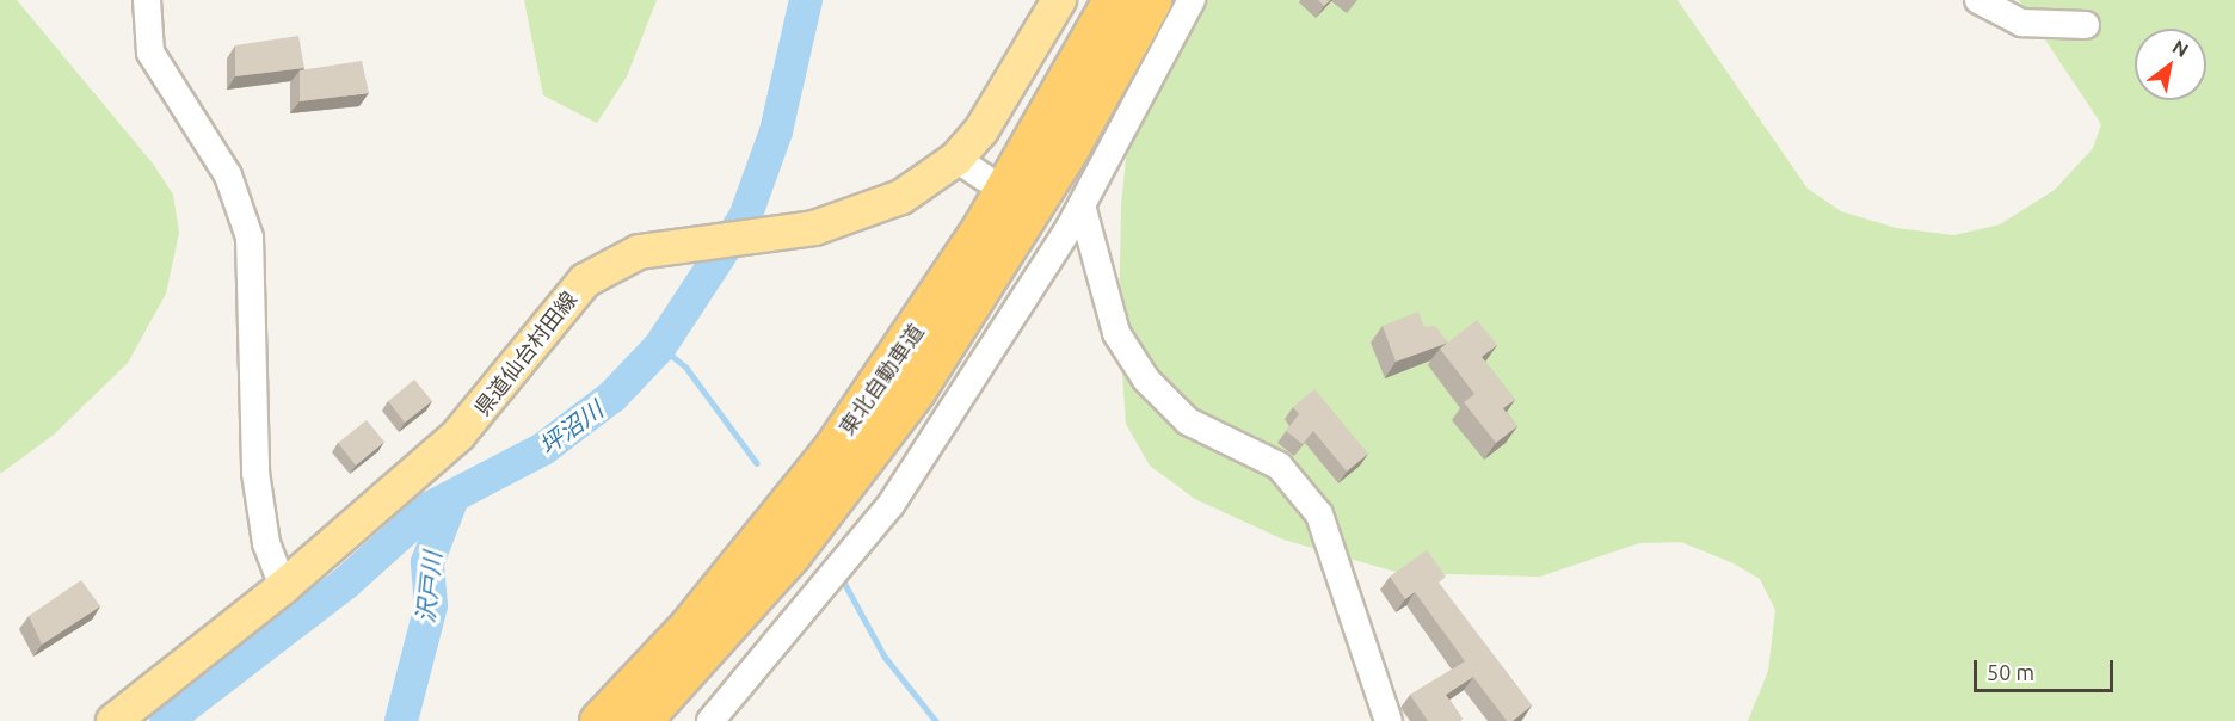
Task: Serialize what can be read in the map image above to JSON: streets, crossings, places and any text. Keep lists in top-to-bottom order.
{
  "streets": {
    "highway": ["東北自動車道"],
    "main road": ["県道仙台村田線"]
  },
  "water": ["坪沼川", "沢戸川"],
  "scale_bar": "50 m",
  "north": "top right"
}
